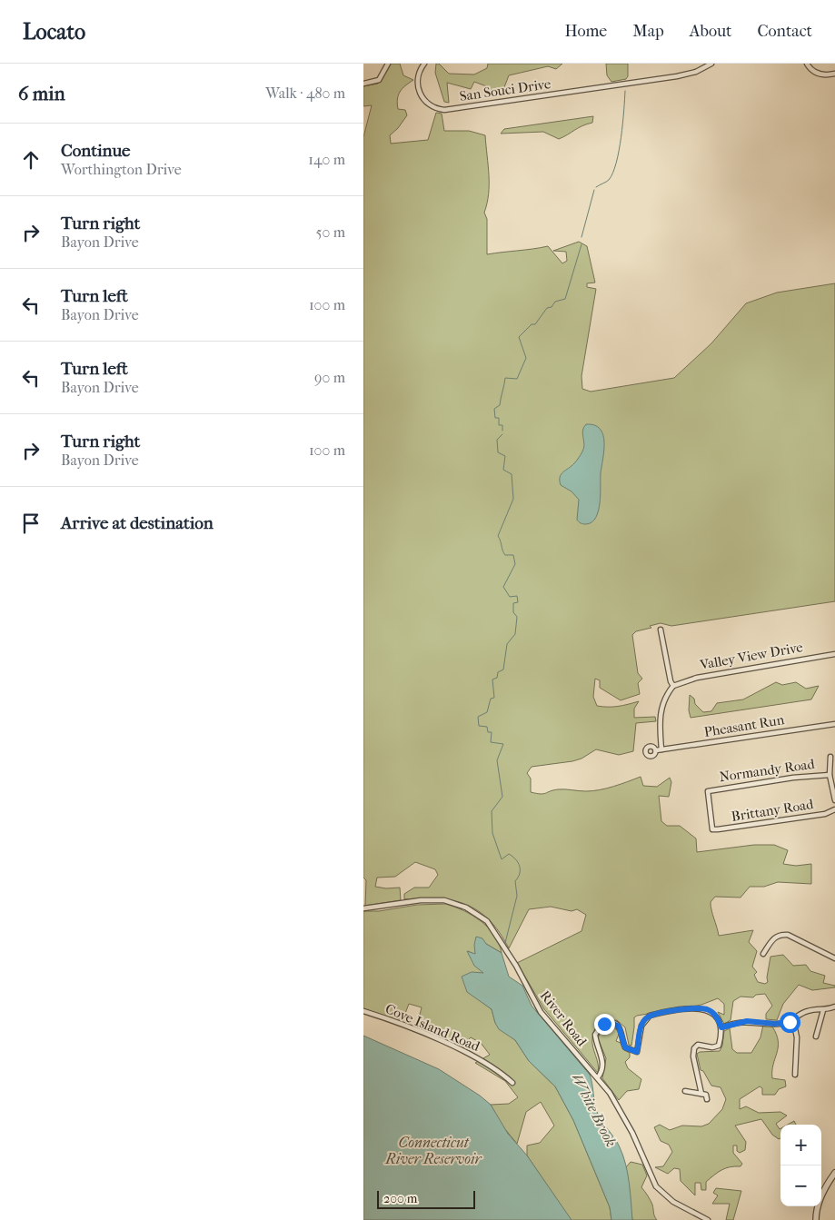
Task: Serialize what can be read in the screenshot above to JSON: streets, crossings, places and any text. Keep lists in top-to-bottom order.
{
  "streets": {
    "street": [
      "San Souci Drive",
      "Valley View Drive",
      "Pheasant Run",
      "Normandy Road",
      "Brittany Road",
      "River Road",
      "Cove Island Road"
    ]
  },
  "crossings": [
    ["Valley View Drive", "Pheasant Run"],
    ["Normandy Road", "Brittany Road"]
  ],
  "water": ["White Brook", "Connecticut River Reservoir"],
  "scale_bar": "200 m",
  "page": {
    "header": "Locato",
    "nav": [
      "Home",
      "Map",
      "About",
      "Contact"
    ],
    "heading": ["6 min", "Walk · 480 m"],
    "list": [
      ["Continue", "Worthington Drive", "140 m"],
      ["Turn right", "Bayon Drive", "50 m"],
      ["Turn left", "Bayon Drive", "100 m"],
      ["Turn left", "Bayon Drive", "90 m"],
      ["Turn right", "Bayon Drive", "100 m"],
      "Arrive at destination"
    ],
    "map_buttons": ["+", "−"],
    "scale": "200 m"
  }
}
